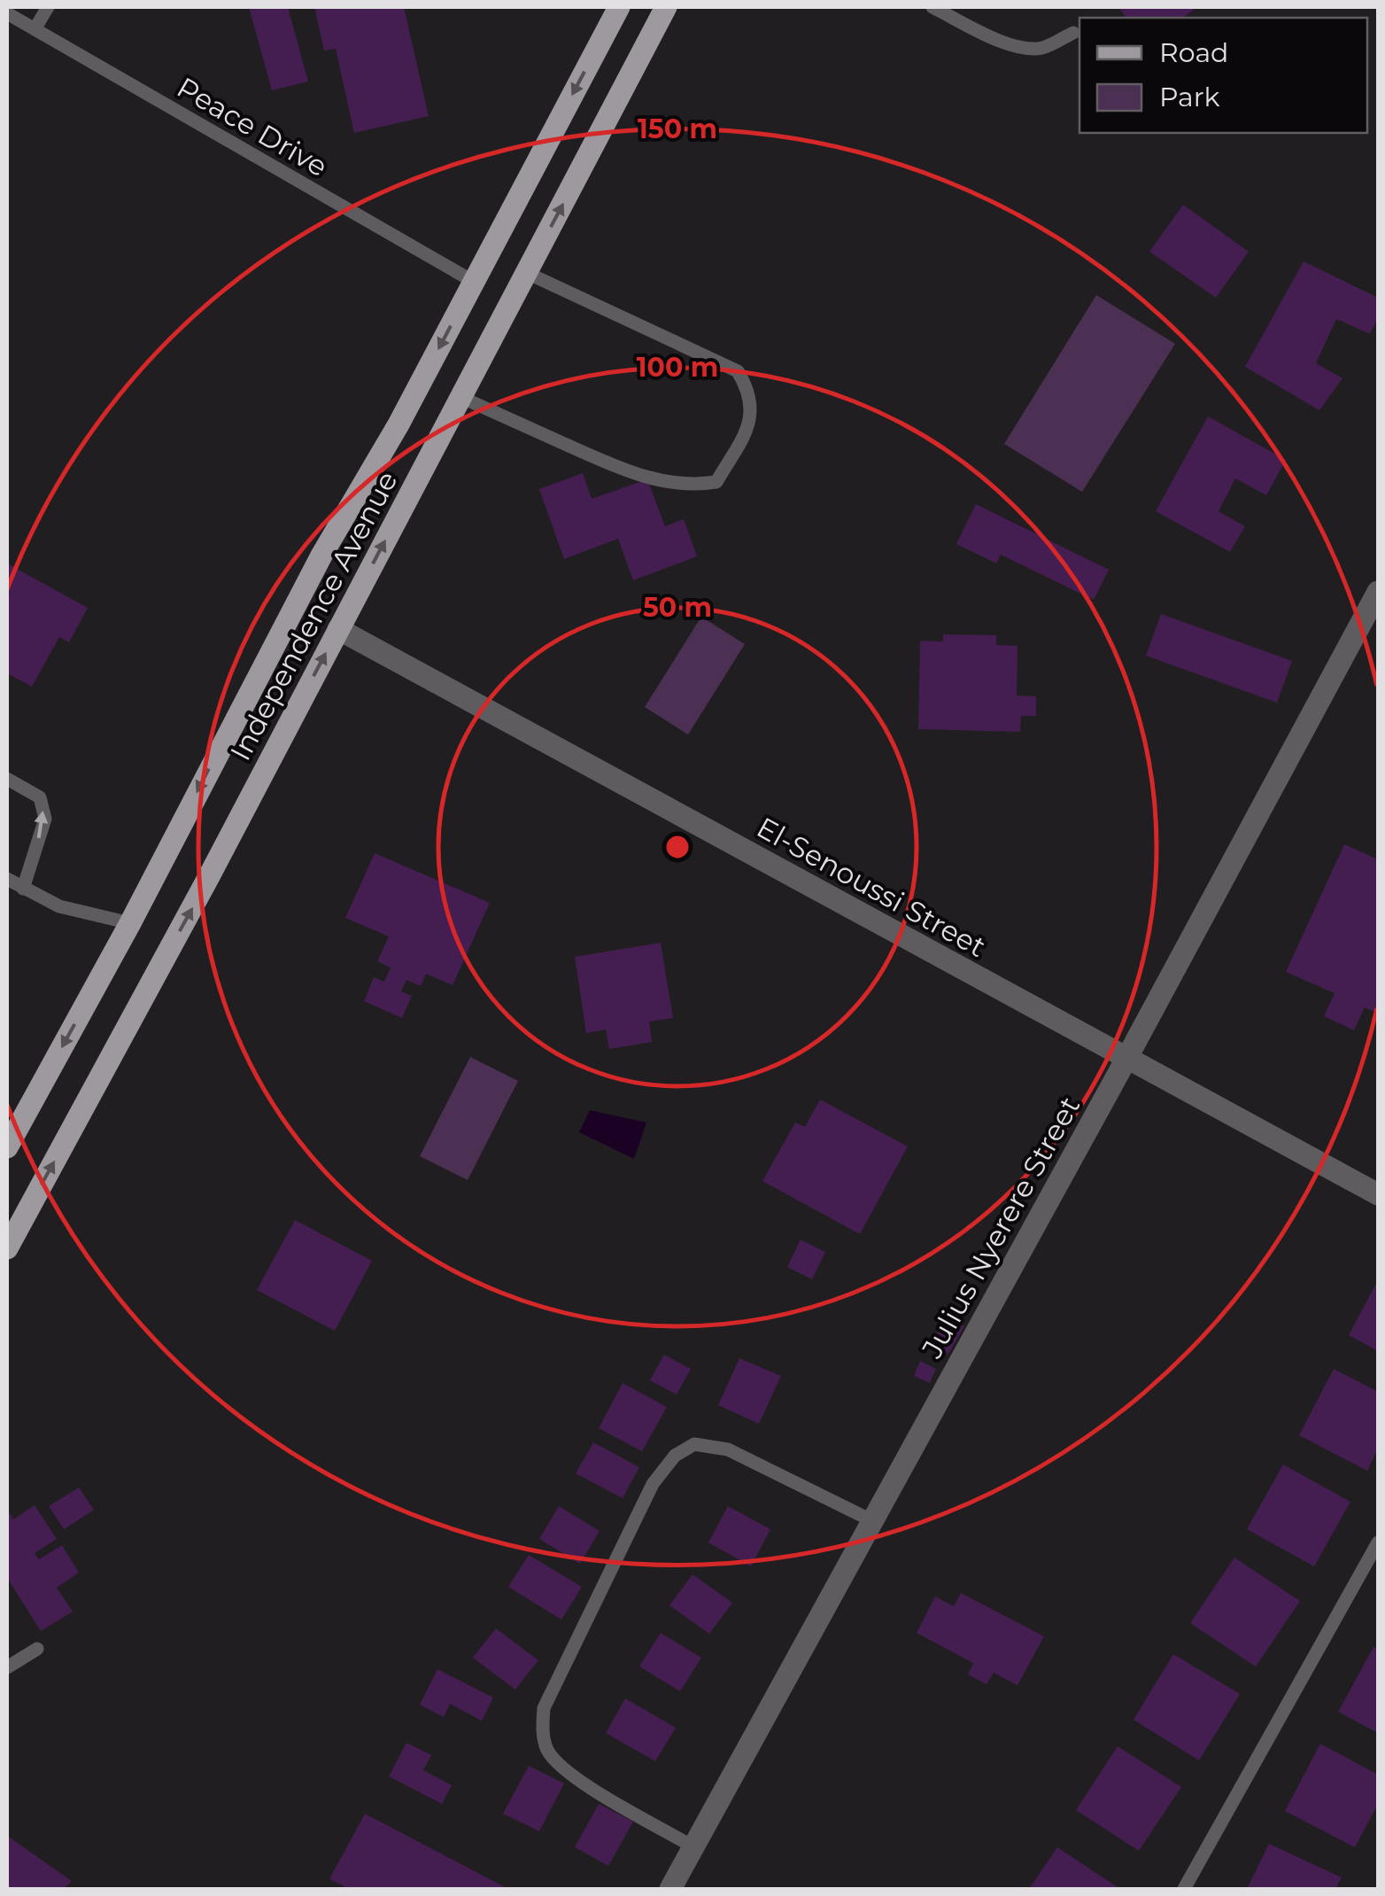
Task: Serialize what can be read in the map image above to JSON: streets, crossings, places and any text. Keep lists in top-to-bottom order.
{
  "streets": {
    "main road": ["Independence Avenue"],
    "street": ["El-Senoussi Street", "Julius Nyerere Street"],
    "lane": ["Peace Drive"]
  },
  "crossings": [
    ["Peace Drive", "Independence Avenue"],
    ["Independence Avenue", "El-Senoussi Street"],
    ["El-Senoussi Street", "Julius Nyerere Street"]
  ],
  "legend": ["Road", "Park"],
  "rings": ["150 m", "100 m", "50 m"]
}
